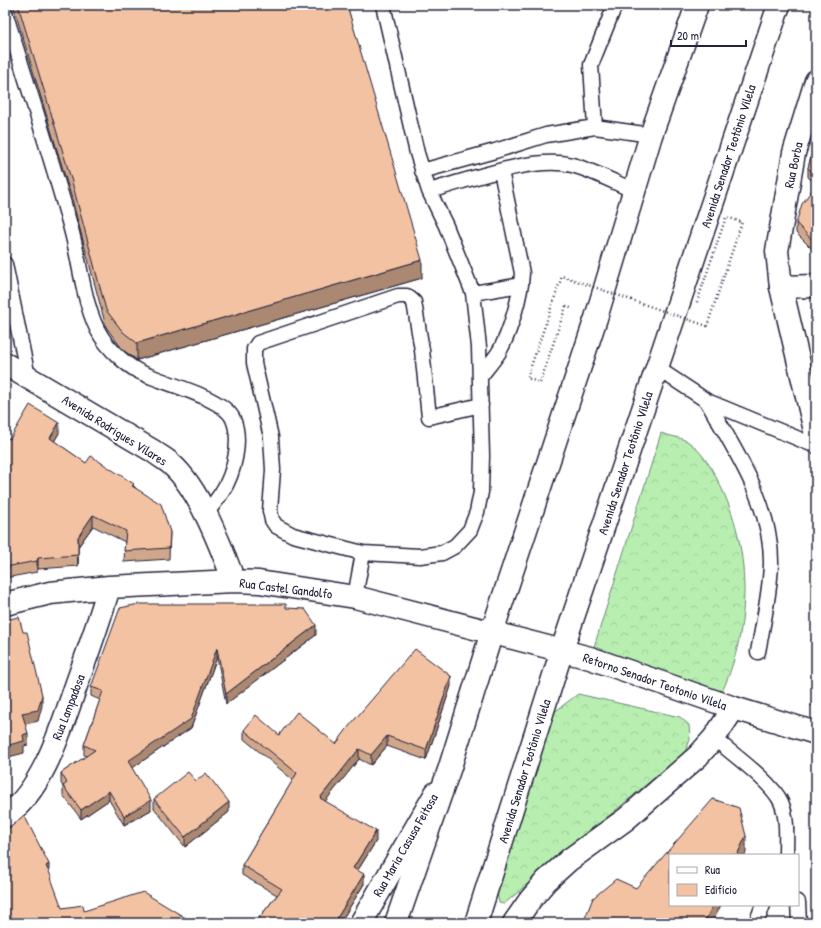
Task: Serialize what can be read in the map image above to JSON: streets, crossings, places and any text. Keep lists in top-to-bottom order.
{
  "streets": {
    "main road": [
      "Avenida Senador Teotônio Vilela",
      "Rua Borba",
      "Avenida Rodrigues Vilares",
      "Rua Castel Gandolfo",
      "Retorno Senador Teotonio Vilela",
      "Rua Lampadosa",
      "Rua Maria Casusa Feitosa"
    ]
  },
  "crossings": [
    ["Avenida Senador Teotônio Vilela", "Retorno Senador Teotonio Vilela"],
    ["Avenida Rodrigues Vilares", "Rua Castel Gandolfo"],
    ["Rua Castel Gandolfo", "Retorno Senador Teotonio Vilela"],
    ["Rua Castel Gandolfo", "Rua Lampadosa"]
  ],
  "legend": ["Rua", "Edifício"],
  "scale_bar": "20 m"
}
